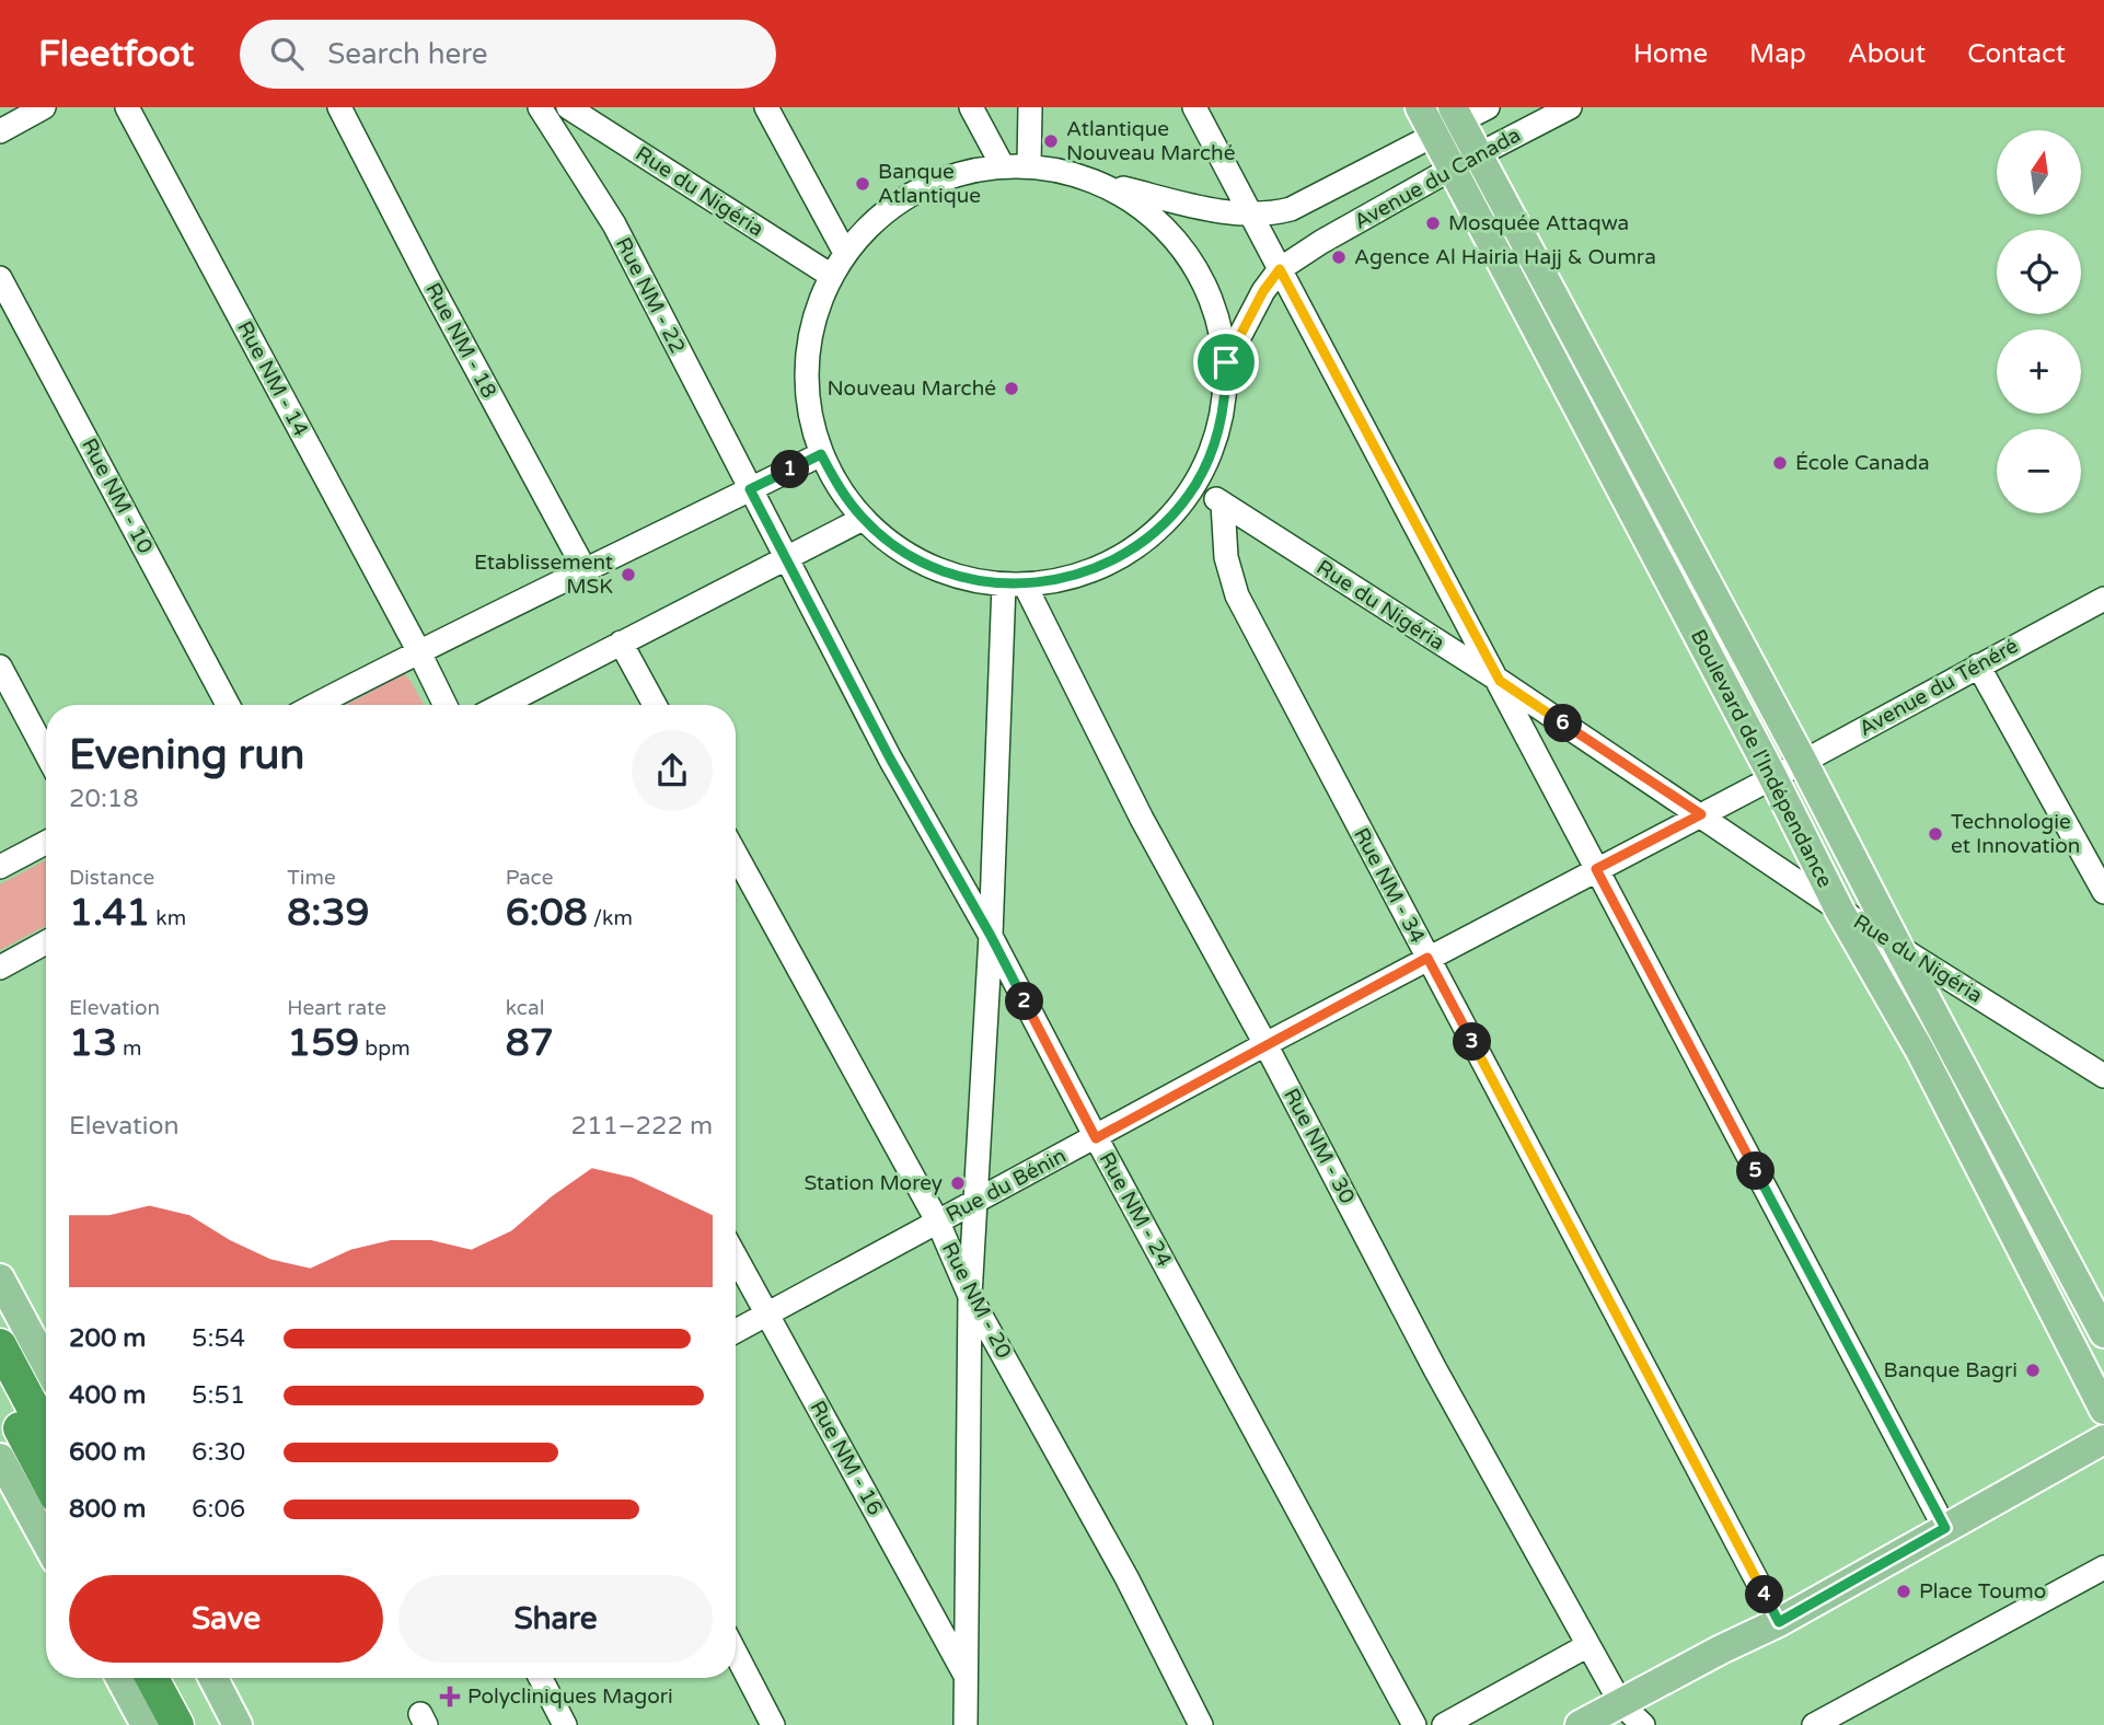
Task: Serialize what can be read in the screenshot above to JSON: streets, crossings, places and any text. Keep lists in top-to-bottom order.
{
  "streets": {
    "main road": ["Boulevard de l'Indépendance"],
    "street": [
      "Avenue du Canada",
      "Rue du Nigéria",
      "Rue NM - 22",
      "Rue NM - 18",
      "Rue NM - 14",
      "Rue NM - 10",
      "Avenue du Ténéré",
      "Rue NM - 34",
      "Rue NM - 30",
      "Rue du Bénin",
      "Rue NM - 24",
      "Rue NM - 20",
      "Rue NM - 16"
    ]
  },
  "crossings": [
    ["Avenue du Canada", "Boulevard de l'Indépendance"],
    ["Rue du Nigéria", "Boulevard de l'Indépendance"],
    ["Rue du Nigéria", "Rue NM - 34"],
    ["Rue du Nigéria", "Rue du Bénin"],
    ["Rue NM - 22", "Rue NM - 24"],
    ["Avenue du Ténéré", "Boulevard de l'Indépendance"],
    ["Avenue du Ténéré", "Rue du Bénin"],
    ["Boulevard de l'Indépendance", "Rue du Bénin"],
    ["Rue NM - 34", "Rue du Bénin"],
    ["Rue NM - 30", "Rue du Bénin"],
    ["Rue du Bénin", "Rue NM - 24"],
    ["Rue du Bénin", "Rue NM - 20"],
    ["Rue du Bénin", "Rue NM - 16"]
  ],
  "places": {
    "other": [
      "Atlantique Nouveau Marché",
      "Banque Atlantique",
      "Mosquée Attaqwa",
      "Agence Al Hairia Hajj & Oumra",
      "Nouveau Marché",
      "École Canada",
      "Etablissement MSK",
      "Technologie et Innovation",
      "Station Morey",
      "Banque Bagri",
      "Place Toumo"
    ],
    "health": ["Polycliniques Magori"]
  },
  "north": "top",
  "page": {
    "header": "Fleetfoot",
    "search": "Search here",
    "nav": [
      "Home",
      "Map",
      "About",
      "Contact"
    ],
    "map_buttons": ["+", "−"],
    "pins": [
      "1",
      "6",
      "2",
      "3",
      "5",
      "4"
    ],
    "heading": ["Evening run", "20:18"],
    "stats": [
      ["Distance", "1.41 km"],
      ["Time", "8:39"],
      ["Pace", "6:08 /km"],
      ["Elevation", "13 m"],
      ["Heart rate", "159 bpm"],
      ["kcal", "87"]
    ],
    "chart": ["Elevation", "211–222 m"],
    "list": [
      {
        "name": "200 m",
        "note": "5:54"
      },
      {
        "name": "400 m",
        "note": "5:51"
      },
      {
        "name": "600 m",
        "note": "6:30"
      },
      {
        "name": "800 m",
        "note": "6:06"
      }
    ],
    "buttons": ["Save", "Share"]
  }
}
